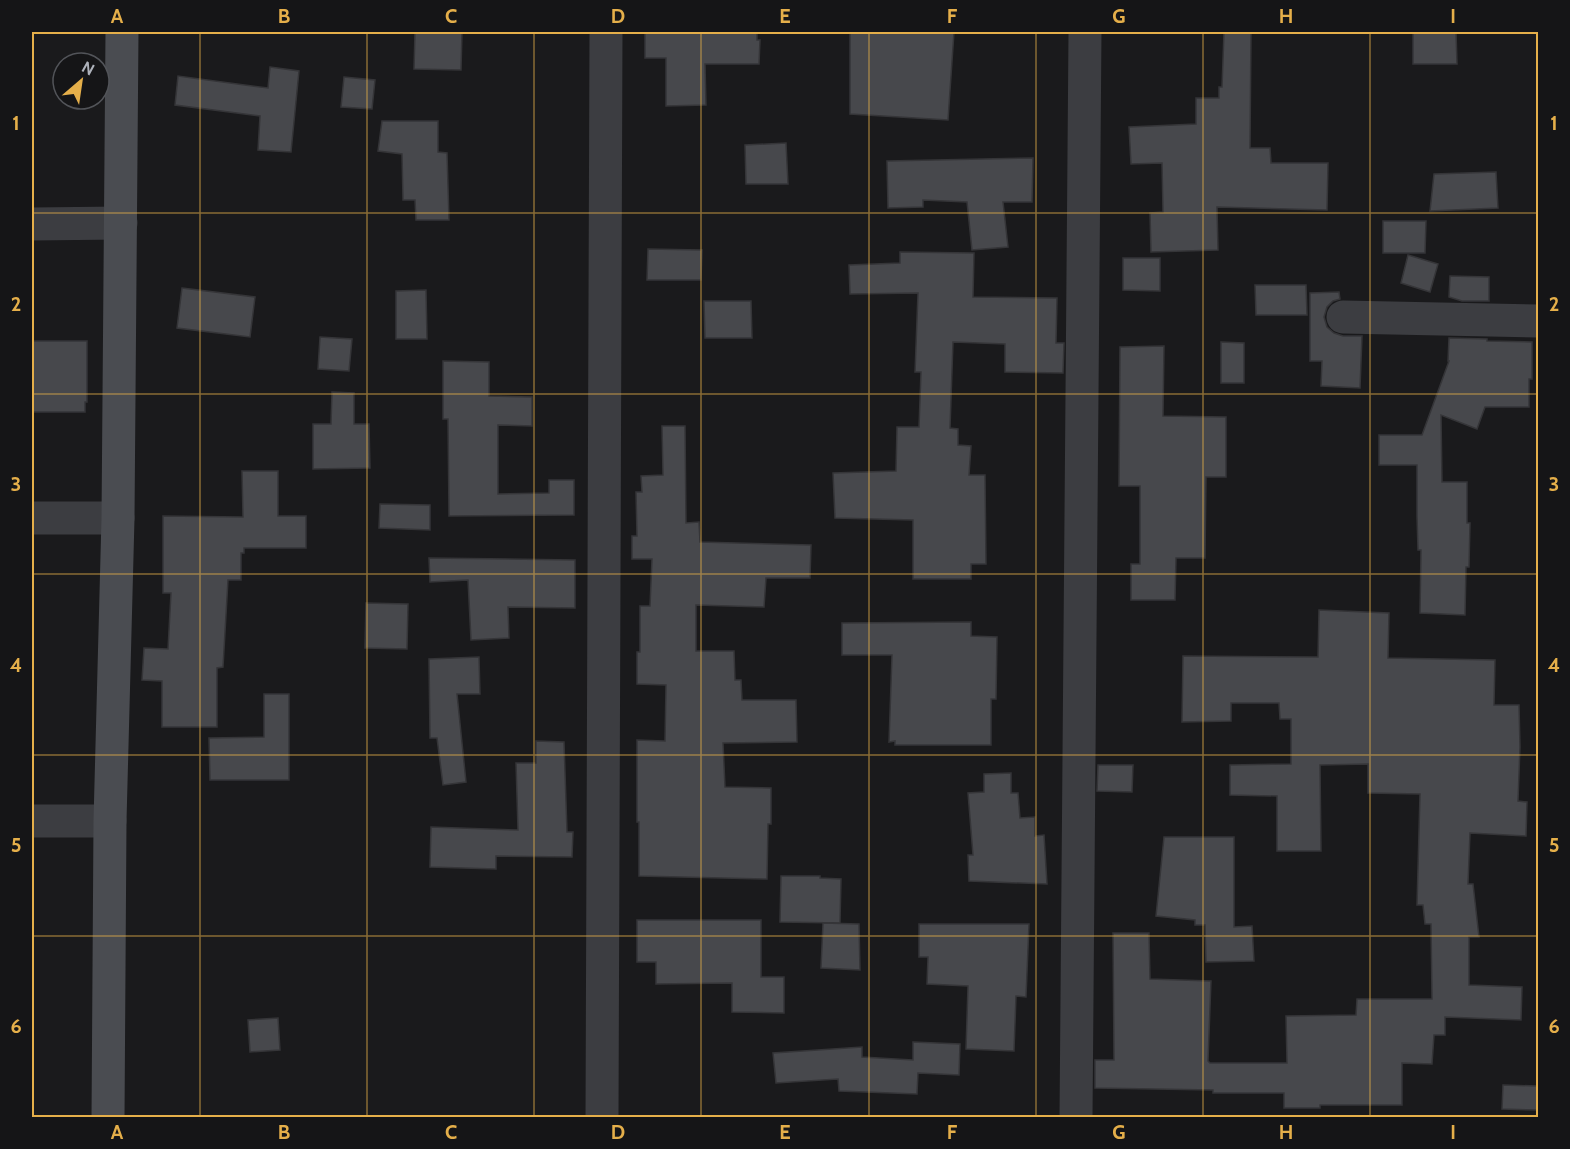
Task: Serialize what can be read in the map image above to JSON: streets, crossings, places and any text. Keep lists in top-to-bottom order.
{
  "north": "top right",
  "grid": {
    "columns": [
      "A",
      "B",
      "C",
      "D",
      "E",
      "F",
      "G",
      "H",
      "I"
    ],
    "rows": [
      "1",
      "2",
      "3",
      "4",
      "5",
      "6"
    ]
  }
}
